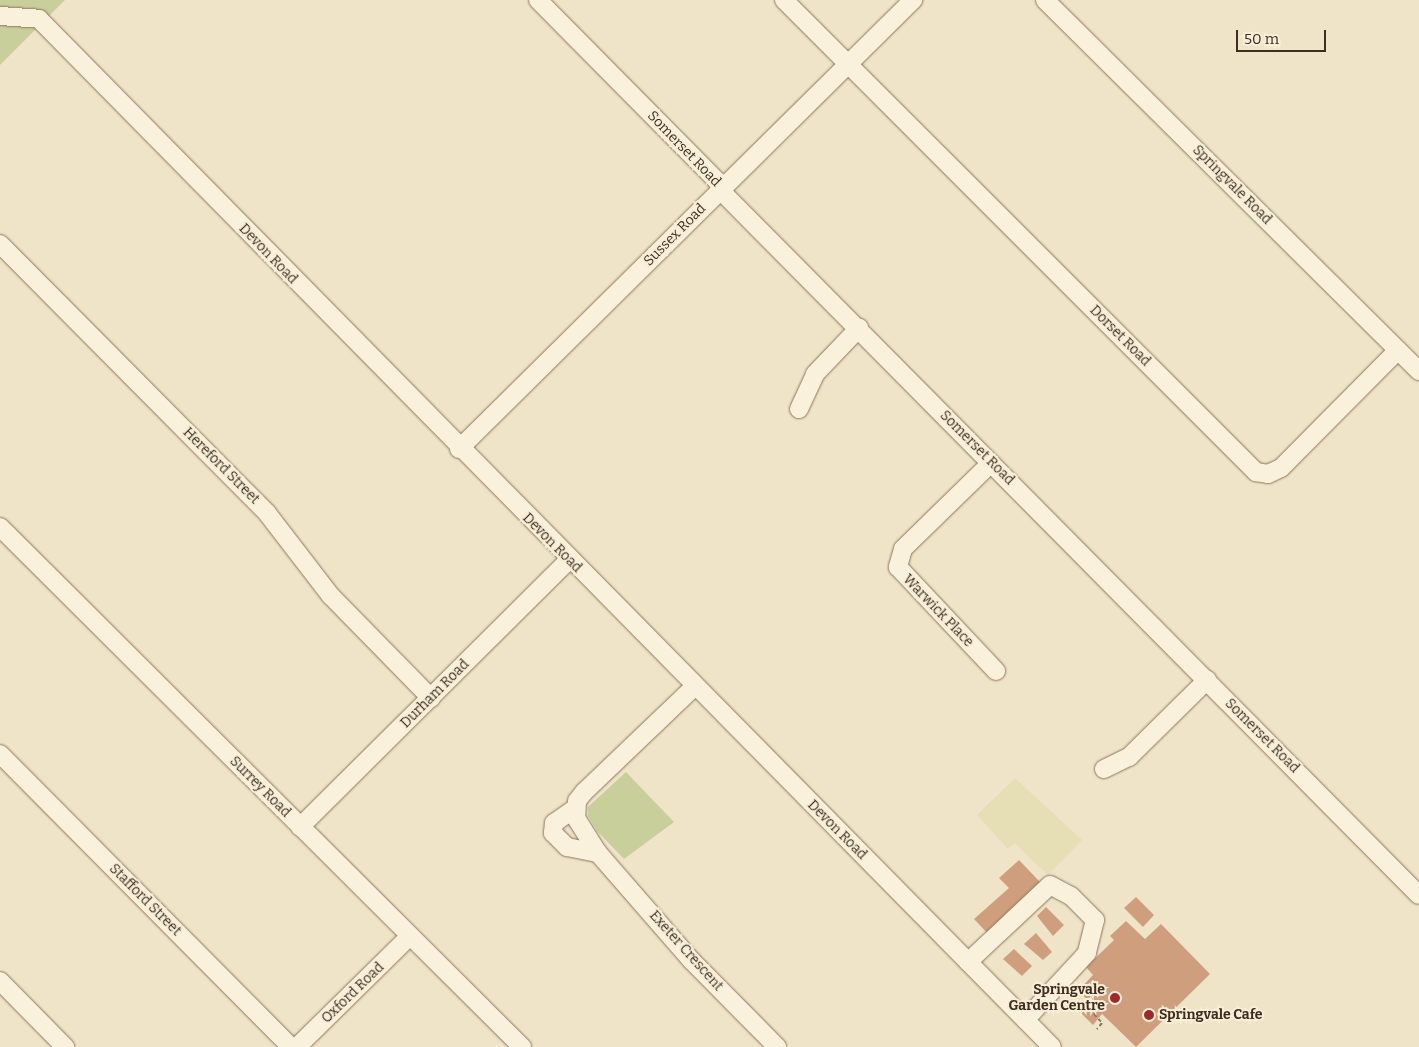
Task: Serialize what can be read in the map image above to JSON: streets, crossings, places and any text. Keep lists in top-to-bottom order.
{
  "streets": {
    "street": [
      "Somerset Road",
      "Springvale Road",
      "Sussex Road",
      "Devon Road",
      "Dorset Road",
      "Hereford Street",
      "Warwick Place",
      "Durham Road",
      "Surrey Road",
      "Stafford Street",
      "Exeter Crescent",
      "Oxford Road"
    ]
  },
  "crossings": [
    ["Somerset Road", "Sussex Road"],
    ["Somerset Road", "Warwick Place"],
    ["Springvale Road", "Dorset Road"],
    ["Sussex Road", "Devon Road"],
    ["Sussex Road", "Dorset Road"],
    ["Devon Road", "Durham Road"],
    ["Hereford Street", "Durham Road"],
    ["Durham Road", "Surrey Road"],
    ["Surrey Road", "Oxford Road"]
  ],
  "places": ["Springvale Garden Centre", "Springvale Cafe"],
  "scale_bar": "50 m"
}
